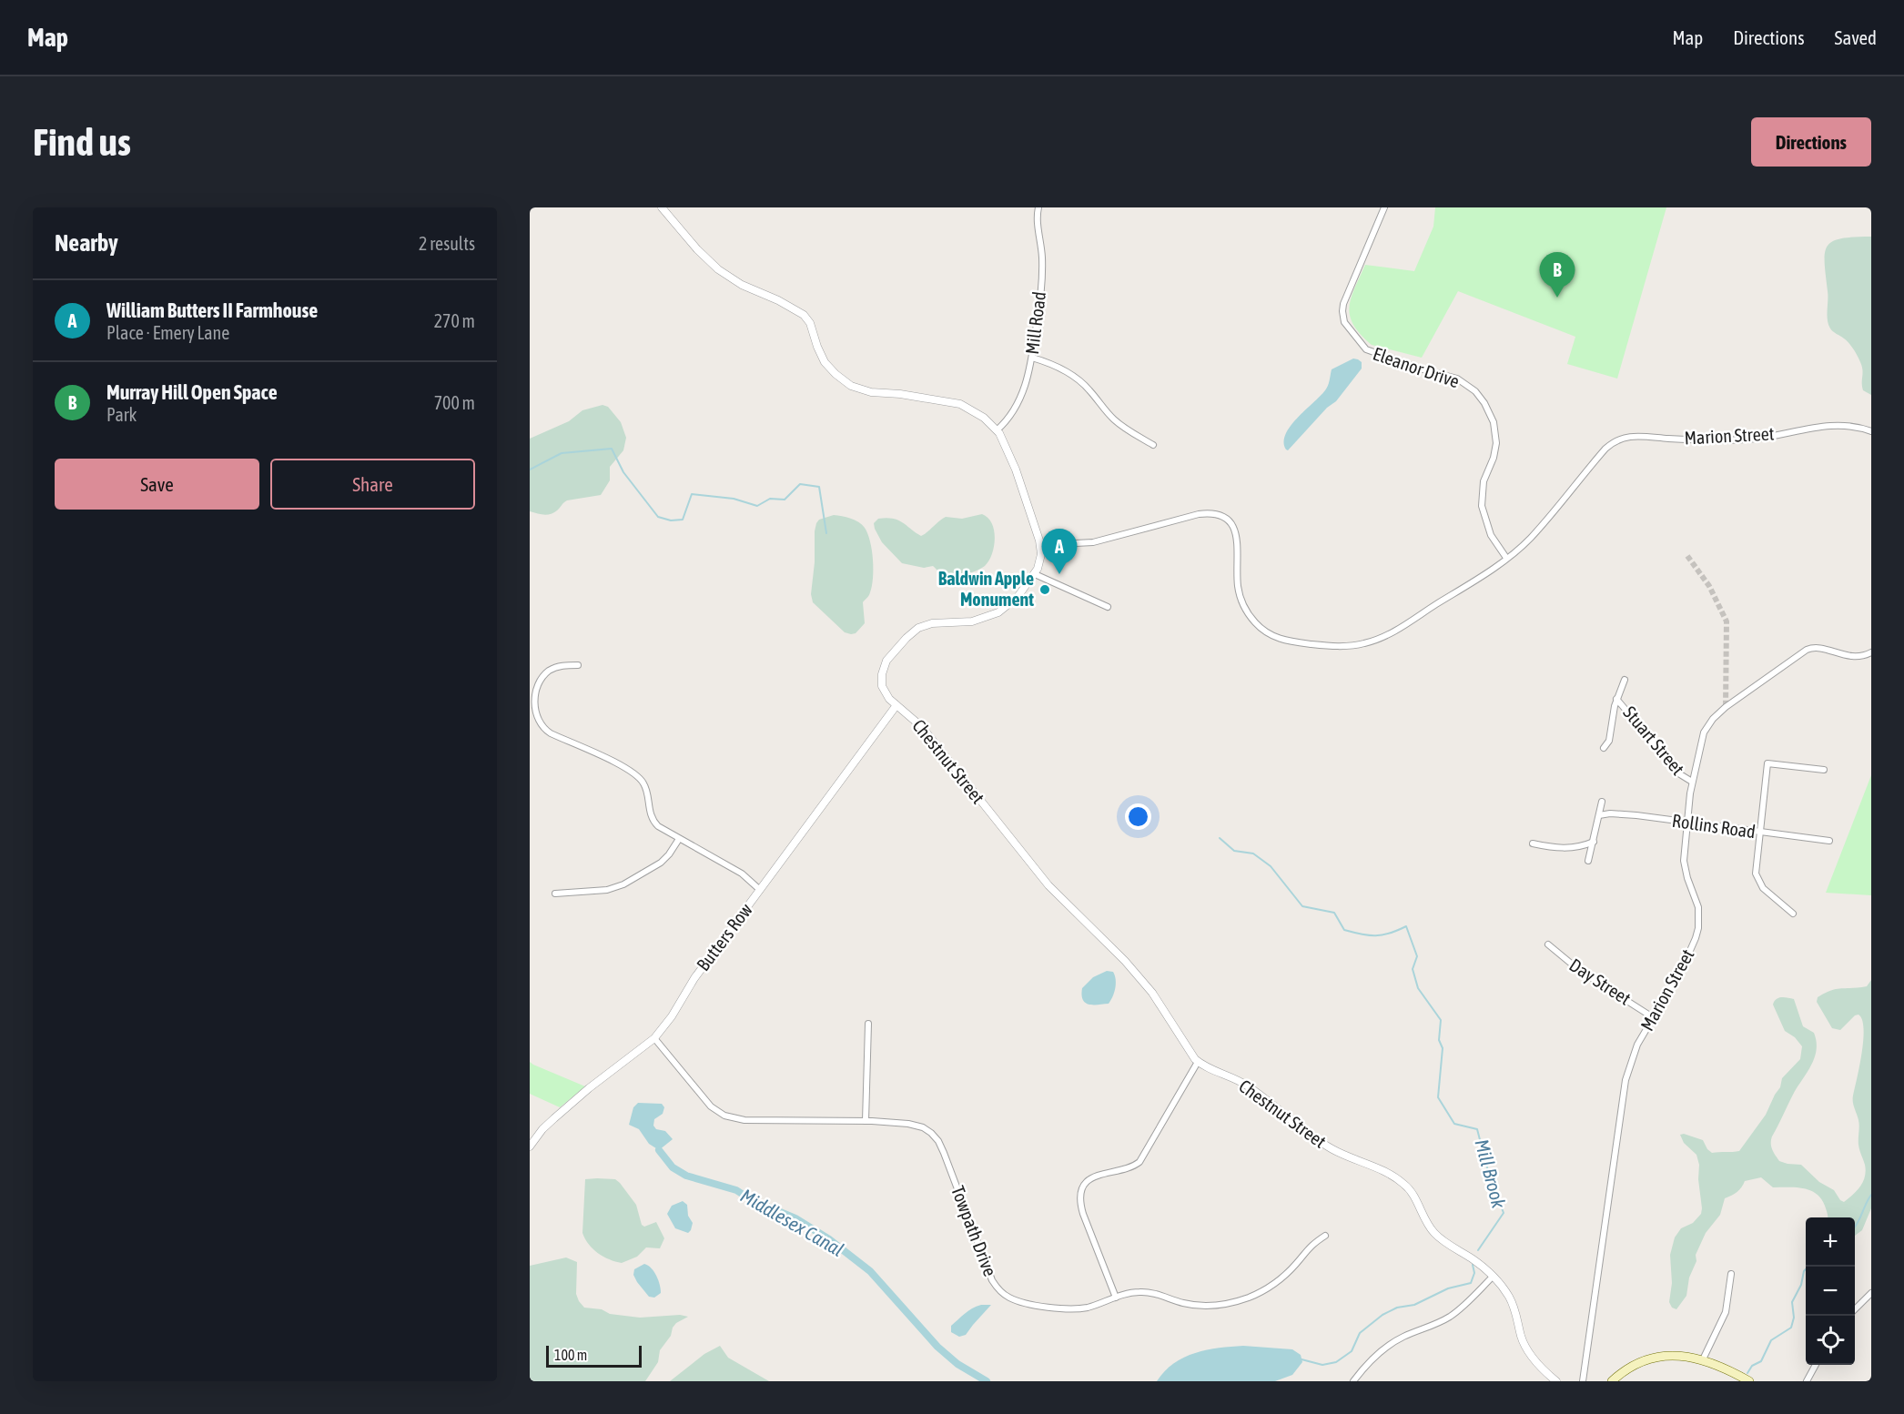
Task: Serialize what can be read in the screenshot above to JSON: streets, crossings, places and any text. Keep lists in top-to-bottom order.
{
  "streets": {
    "street": [
      "Mill Road",
      "Eleanor Drive",
      "Marion Street",
      "Stuart Street",
      "Chestnut Street",
      "Rollins Road",
      "Butters Row",
      "Day Street",
      "Towpath Drive"
    ]
  },
  "crossings": [
    ["Mill Road", "Chestnut Street"],
    ["Eleanor Drive", "Marion Street"],
    ["Marion Street", "Stuart Street"],
    ["Marion Street", "Rollins Road"],
    ["Marion Street", "Day Street"],
    ["Chestnut Street", "Butters Row"],
    ["Butters Row", "Towpath Drive"]
  ],
  "water": ["Mill Brook", "Middlesex Canal"],
  "places": ["Baldwin Apple Monument"],
  "scale_bar": "100 m",
  "page": {
    "header": "Map",
    "nav": ["Map", "Directions", "Saved"],
    "buttons": [
      "Directions",
      ["Save", "Share"]
    ],
    "title": "Find us",
    "heading": ["Nearby", "2 results"],
    "pins": ["B", "A"],
    "list": [
      {
        "mark": "A",
        "name": "William Butters II Farmhouse",
        "note": "Place · Emery Lane",
        "value": "270 m"
      },
      {
        "mark": "B",
        "name": "Murray Hill Open Space",
        "note": "Park",
        "value": "700 m"
      }
    ],
    "map_buttons": ["+", "−"],
    "scale": "100 m"
  }
}
